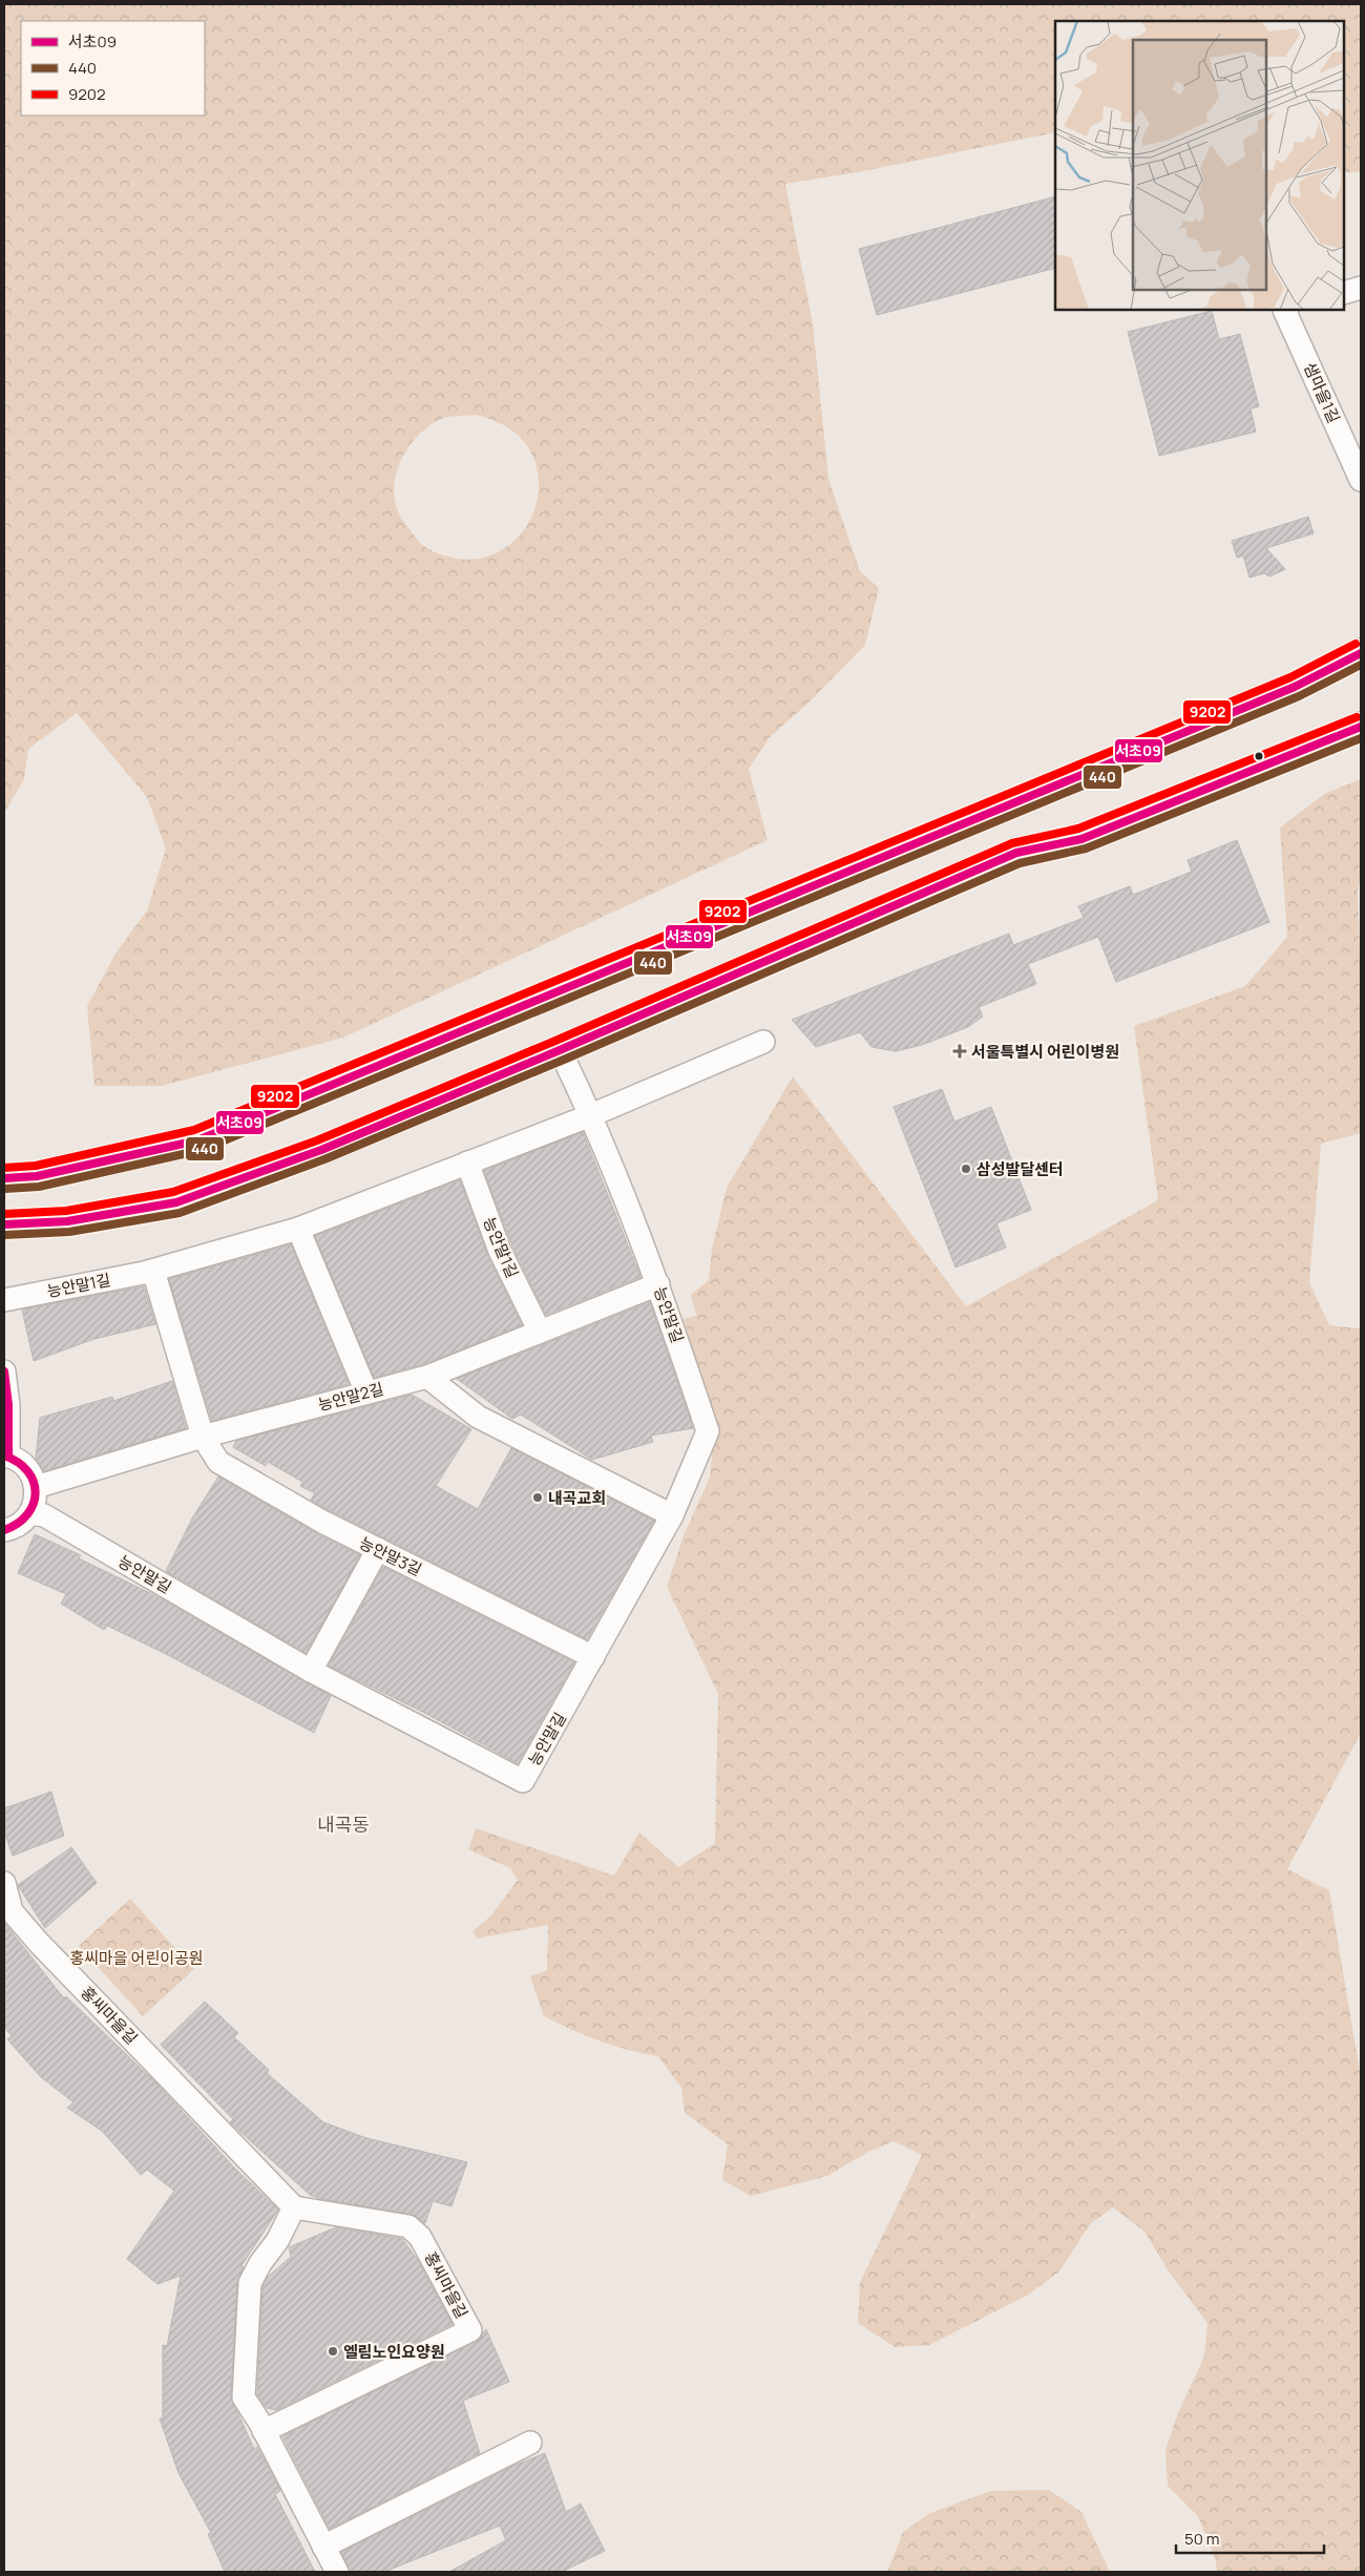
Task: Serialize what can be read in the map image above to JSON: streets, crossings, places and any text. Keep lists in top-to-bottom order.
{
  "streets": {
    "street": [
      "샘마을1길",
      "능안말1길",
      "능안말길",
      "능안말2길",
      "능안말3길",
      "홍씨마을길"
    ]
  },
  "crossings": [
    ["능안말1길", "능안말길"],
    ["능안말1길", "능안말2길"],
    ["능안말길", "능안말2길"],
    ["능안말길", "능안말3길"],
    ["능안말2길", "능안말3길"]
  ],
  "districts": ["내곡동"],
  "parks": ["홍씨마을 어린이공원"],
  "places": {
    "health": ["서울특별시 어린이병원"],
    "other": ["삼성발달센터", "내곡교회", "엘림노인요양원"]
  },
  "lines": ["transit line 9202", "transit line 서초09", "transit line 440"],
  "legend": ["서초09", "440", "9202"],
  "scale_bar": "50 m"
}
